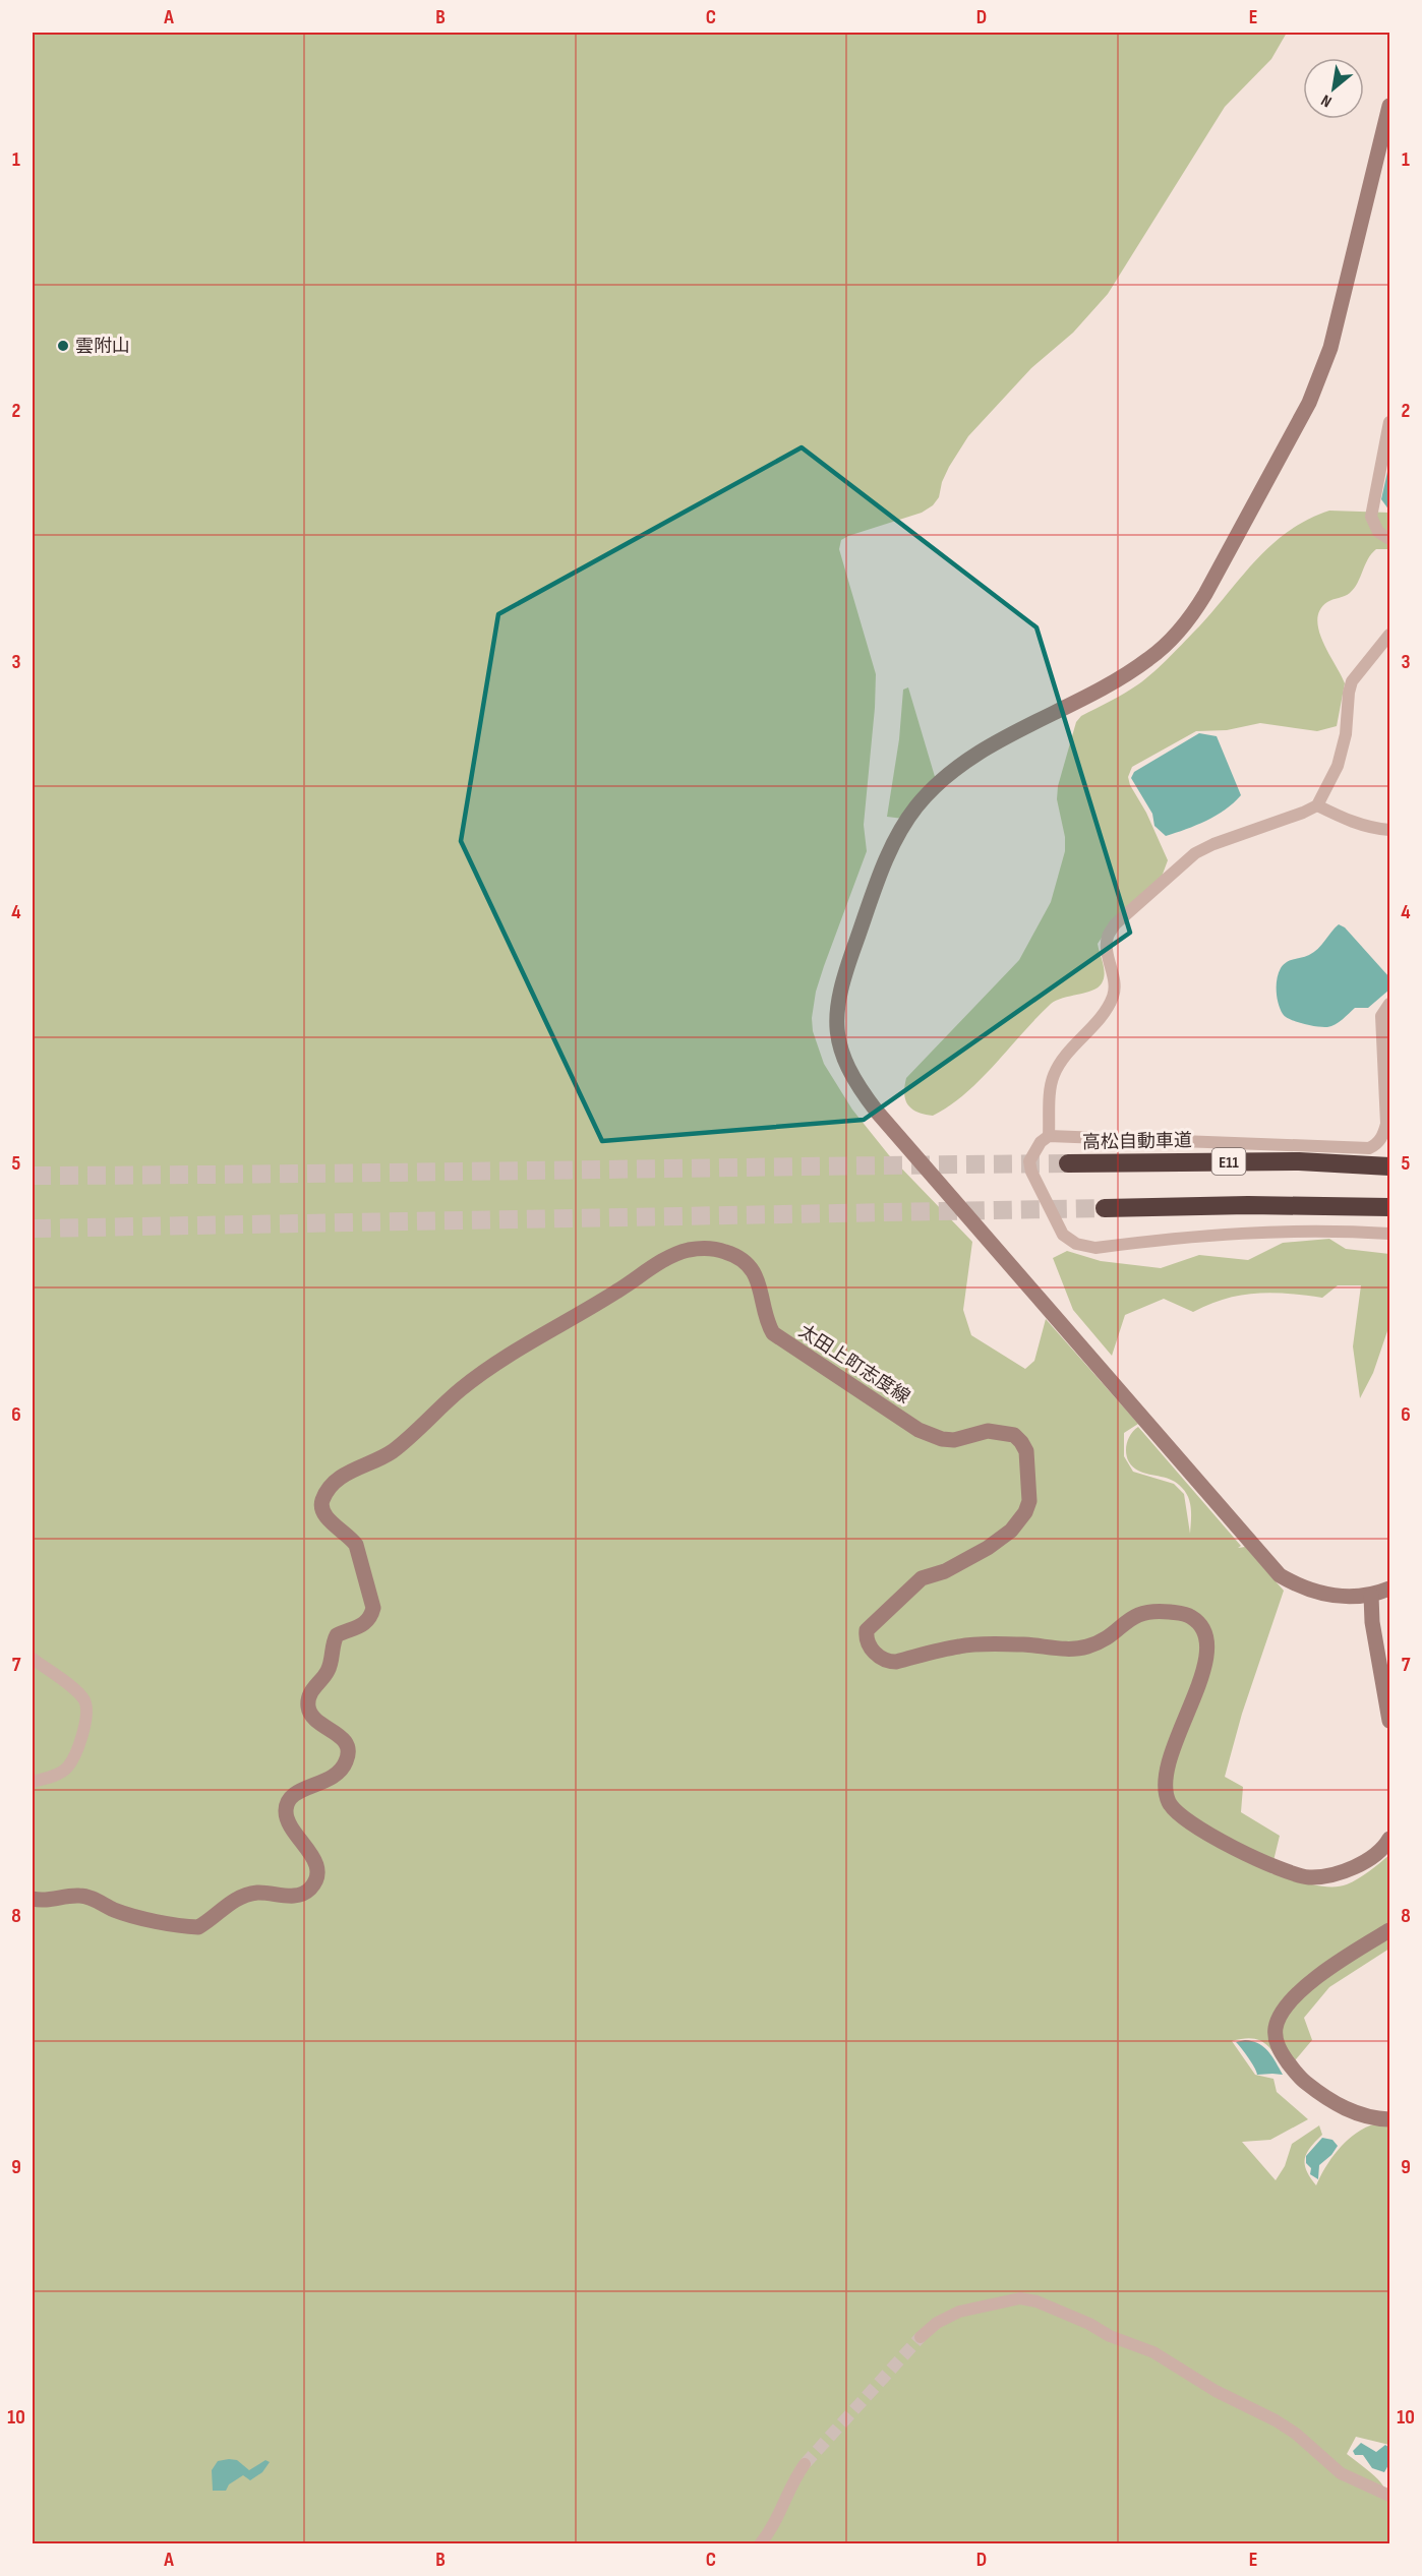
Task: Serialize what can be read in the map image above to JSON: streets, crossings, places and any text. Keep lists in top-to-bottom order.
{
  "streets": {
    "highway": ["高松自動車道", "E11"],
    "main road": ["太田上町志度線"]
  },
  "places": ["雲附山"],
  "north": "bottom left",
  "grid": {
    "columns": [
      "A",
      "B",
      "C",
      "D",
      "E"
    ],
    "rows": [
      "1",
      "2",
      "3",
      "4",
      "5",
      "6",
      "7",
      "8",
      "9",
      "10"
    ]
  }
}
